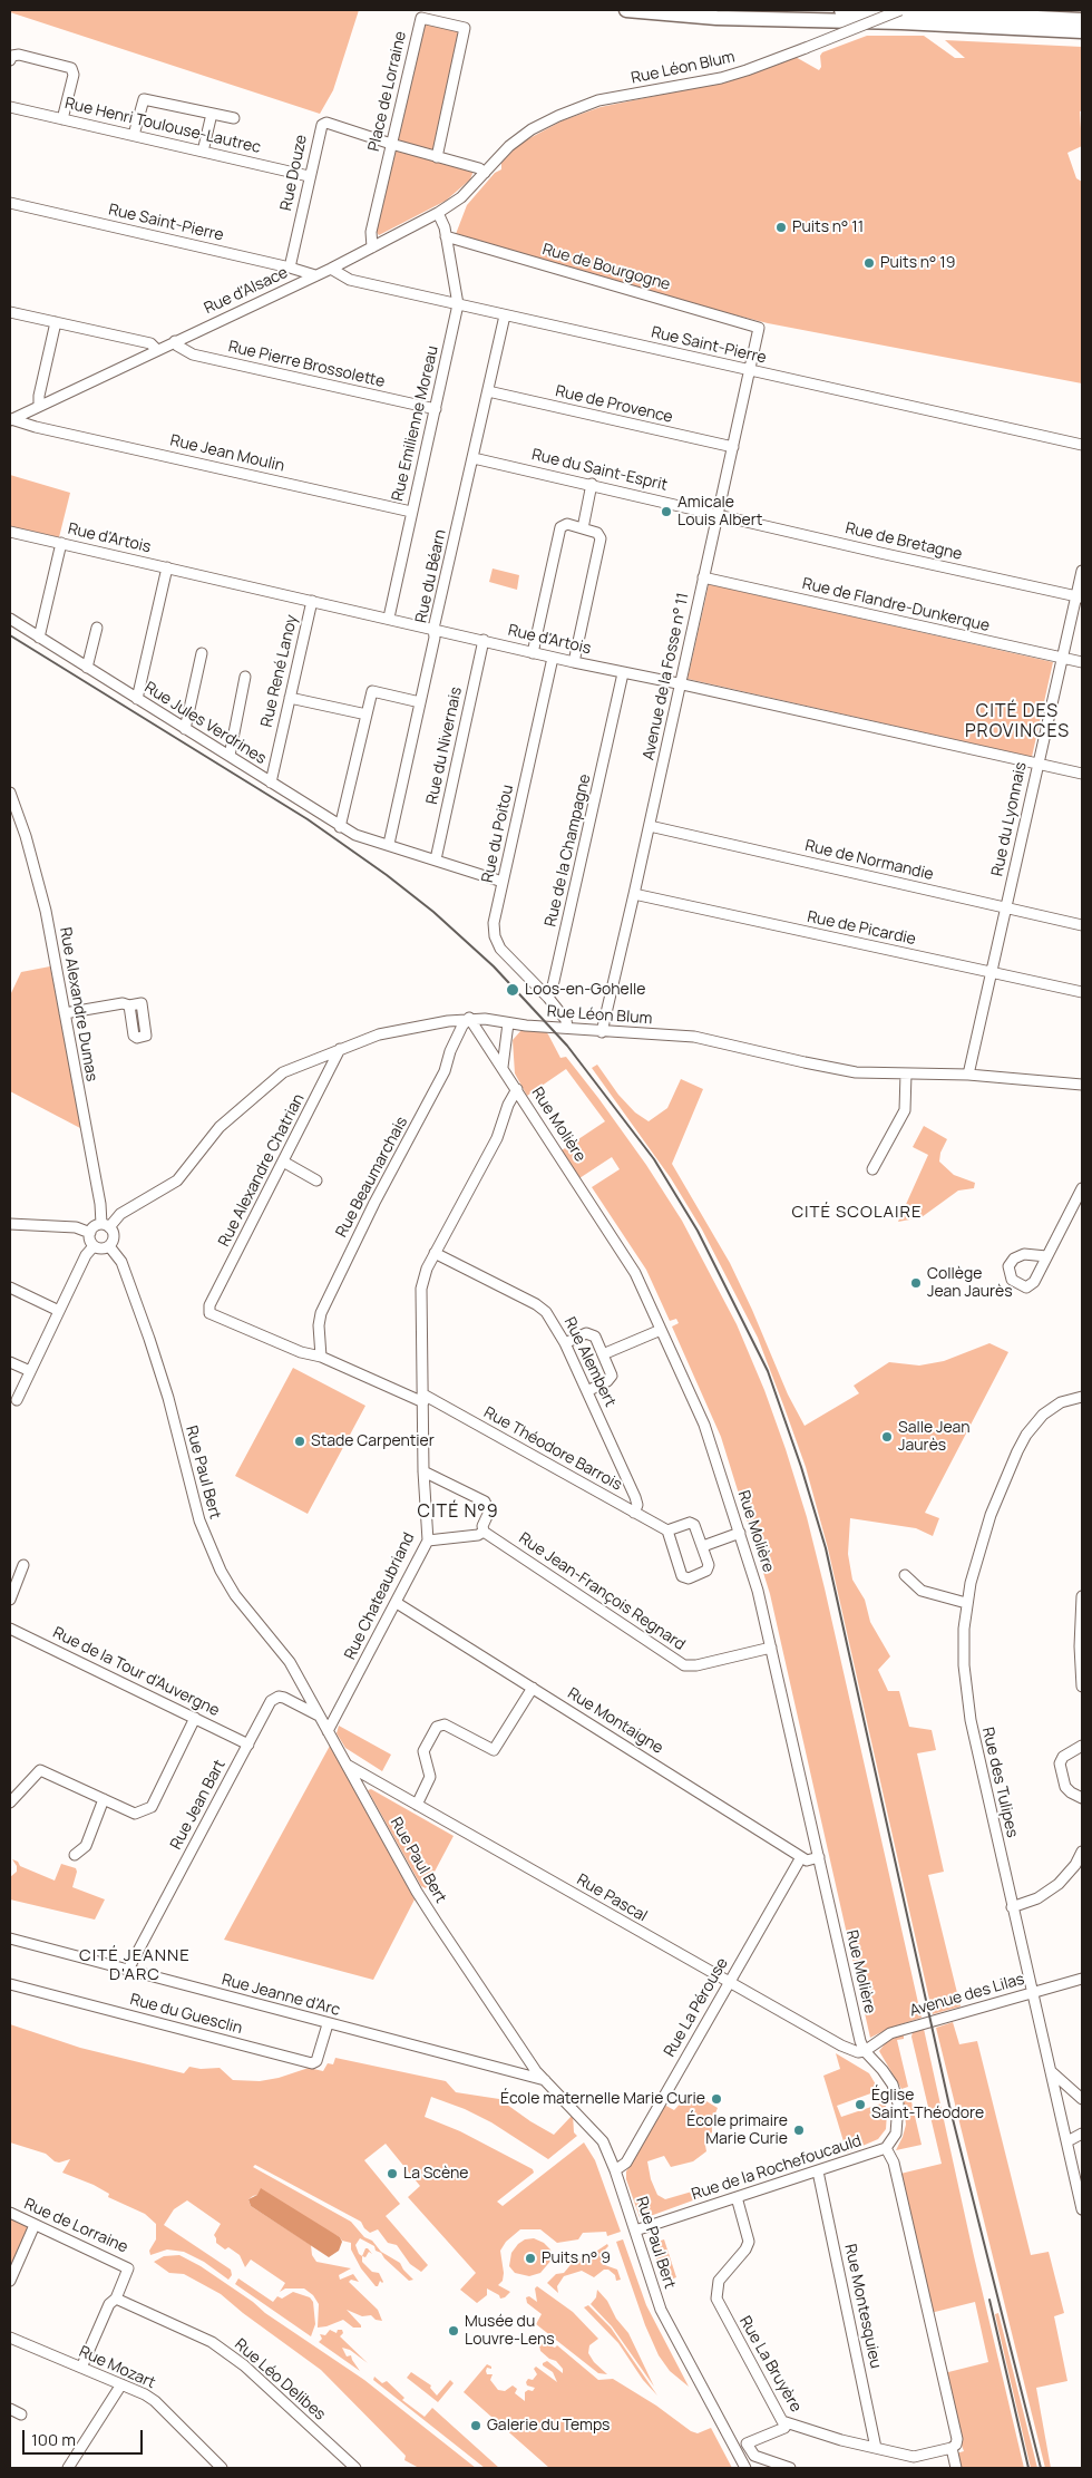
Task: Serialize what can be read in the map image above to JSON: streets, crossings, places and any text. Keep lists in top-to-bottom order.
{
  "streets": {
    "street": [
      "Rue Léon Blum",
      "Place de Lorraine",
      "Rue Henri Toulouse-Lautrec",
      "Rue Douze",
      "Rue Saint-Pierre",
      "Rue de Bourgogne",
      "Rue d'Alsace",
      "Rue Pierre Brossolette",
      "Rue de Provence",
      "Rue Emilienne Moreau",
      "Rue Jean Moulin",
      "Rue du Saint-Esprit",
      "Rue d'Artois",
      "Rue de Bretagne",
      "Rue du Béarn",
      "Rue de Flandre-Dunkerque",
      "Rue René Lanoy",
      "Avenue de la Fosse n° 11",
      "Rue Jules Verdrines",
      "Rue du Nivernais",
      "Rue du Lyonnais",
      "Rue du Poitou",
      "Rue de la Champagne",
      "Rue de Normandie",
      "Rue de Picardie",
      "Rue Alexandre Dumas",
      "Rue Molière",
      "Rue Alexandre Chatrian",
      "Rue Beaumarchais",
      "Rue Alembert",
      "Rue Théodore Barrois",
      "Rue Paul Bert",
      "Rue Jean-François Regnard",
      "Rue Chateaubriand",
      "Rue de la Tour d'Auvergne",
      "Rue Montaigne",
      "Rue des Tulipes",
      "Rue Jean Bart",
      "Rue Pascal",
      "Rue Jeanne d'Arc",
      "Avenue des Lilas",
      "Rue La Pérouse",
      "Rue du Guesclin",
      "Rue de la Rochefoucauld",
      "Rue de Lorraine",
      "Rue Montesquieu",
      "Rue La Bruyère",
      "Rue Mozart",
      "Rue Léo Delibes"
    ]
  },
  "crossings": [
    ["Rue Léon Blum", "Rue d'Alsace"],
    ["Rue Léon Blum", "Avenue de la Fosse n° 11"],
    ["Rue Léon Blum", "Rue du Lyonnais"],
    ["Rue Léon Blum", "Rue Molière"],
    ["Rue Léon Blum", "Rue Alexandre Chatrian"],
    ["Rue Léon Blum", "Rue Beaumarchais"],
    ["Place de Lorraine", "Rue Douze"],
    ["Place de Lorraine", "Rue d'Alsace"],
    ["Rue Henri Toulouse-Lautrec", "Rue Douze"],
    ["Rue Douze", "Rue Saint-Pierre"],
    ["Rue Saint-Pierre", "Rue d'Alsace"],
    ["Rue Saint-Pierre", "Rue Emilienne Moreau"],
    ["Rue Saint-Pierre", "Rue du Béarn"],
    ["Rue Saint-Pierre", "Avenue de la Fosse n° 11"],
    ["Rue de Bourgogne", "Rue Emilienne Moreau"],
    ["Rue de Bourgogne", "Avenue de la Fosse n° 11"],
    ["Rue d'Alsace", "Rue Pierre Brossolette"],
    ["Rue d'Alsace", "Rue Emilienne Moreau"],
    ["Rue d'Alsace", "Rue Jean Moulin"],
    ["Rue Pierre Brossolette", "Rue Emilienne Moreau"],
    ["Rue de Provence", "Rue du Béarn"],
    ["Rue de Provence", "Avenue de la Fosse n° 11"],
    ["Rue Emilienne Moreau", "Rue Jean Moulin"],
    ["Rue Emilienne Moreau", "Rue d'Artois"],
    ["Rue du Saint-Esprit", "Rue de Bretagne"],
    ["Rue du Saint-Esprit", "Rue du Béarn"],
    ["Rue du Saint-Esprit", "Avenue de la Fosse n° 11"],
    ["Rue d'Artois", "Rue du Béarn"],
    ["Rue d'Artois", "Rue René Lanoy"],
    ["Rue d'Artois", "Avenue de la Fosse n° 11"],
    ["Rue d'Artois", "Rue du Nivernais"],
    ["Rue d'Artois", "Rue du Lyonnais"],
    ["Rue d'Artois", "Rue du Poitou"],
    ["Rue d'Artois", "Rue de la Champagne"],
    ["Rue de Bretagne", "Avenue de la Fosse n° 11"],
    ["Rue de Bretagne", "Rue du Lyonnais"],
    ["Rue du Béarn", "Rue Jules Verdrines"],
    ["Rue de Flandre-Dunkerque", "Avenue de la Fosse n° 11"],
    ["Rue de Flandre-Dunkerque", "Rue du Lyonnais"],
    ["Rue René Lanoy", "Rue Jules Verdrines"],
    ["Avenue de la Fosse n° 11", "Rue de Normandie"],
    ["Avenue de la Fosse n° 11", "Rue de Picardie"],
    ["Rue Jules Verdrines", "Rue du Nivernais"],
    ["Rue Jules Verdrines", "Rue du Poitou"],
    ["Rue du Lyonnais", "Rue de Normandie"],
    ["Rue du Lyonnais", "Rue de Picardie"],
    ["Rue du Poitou", "Rue de la Champagne"],
    ["Rue Alexandre Dumas", "Rue Paul Bert"],
    ["Rue Molière", "Rue Beaumarchais"],
    ["Rue Molière", "Rue Jean-François Regnard"],
    ["Rue Molière", "Rue Chateaubriand"],
    ["Rue Molière", "Rue Pascal"],
    ["Rue Molière", "Avenue des Lilas"],
    ["Rue Molière", "Rue de la Rochefoucauld"],
    ["Rue Alexandre Chatrian", "Rue Théodore Barrois"],
    ["Rue Beaumarchais", "Rue Théodore Barrois"],
    ["Rue Alembert", "Rue Théodore Barrois"],
    ["Rue Alembert", "Rue Chateaubriand"],
    ["Rue Théodore Barrois", "Rue Chateaubriand"],
    ["Rue Paul Bert", "Rue Chateaubriand"],
    ["Rue Paul Bert", "Rue Jean Bart"],
    ["Rue Paul Bert", "Rue Pascal"],
    ["Rue Paul Bert", "Rue Jeanne d'Arc"],
    ["Rue Paul Bert", "Rue La Pérouse"],
    ["Rue Paul Bert", "Rue de la Rochefoucauld"],
    ["Rue Chateaubriand", "Rue Montaigne"],
    ["Rue de la Tour d'Auvergne", "Rue Jean Bart"],
    ["Rue Montaigne", "Rue La Pérouse"],
    ["Rue des Tulipes", "Avenue des Lilas"],
    ["Rue Jean Bart", "Rue Jeanne d'Arc"],
    ["Rue Pascal", "Avenue des Lilas"],
    ["Rue Pascal", "Rue La Pérouse"],
    ["Rue Pascal", "Rue de la Rochefoucauld"],
    ["Rue Jeanne d'Arc", "Rue du Guesclin"],
    ["Avenue des Lilas", "Rue de la Rochefoucauld"],
    ["Rue de la Rochefoucauld", "Rue Montesquieu"],
    ["Rue de la Rochefoucauld", "Rue La Bruyère"],
    ["Rue de Lorraine", "Rue Léo Delibes"],
    ["Rue Montesquieu", "Rue La Bruyère"]
  ],
  "districts": [
    "CITÉ DES PROVINCES",
    "CITÉ SCOLAIRE",
    "CITÉ N°9",
    "CITÉ JEANNE D'ARC"
  ],
  "places": [
    "Puits n° 11",
    "Puits n° 19",
    "Amicale Louis Albert",
    "Loos-en-Gohelle",
    "Collège Jean Jaurès",
    "Salle Jean Jaurès",
    "Stade Carpentier",
    "École maternelle Marie Curie",
    "Église Saint-Théodore",
    "École primaire Marie Curie",
    "La Scène",
    "Puits n° 9",
    "Musée du Louvre-Lens",
    "Galerie du Temps"
  ],
  "scale_bar": "100 m"
}
